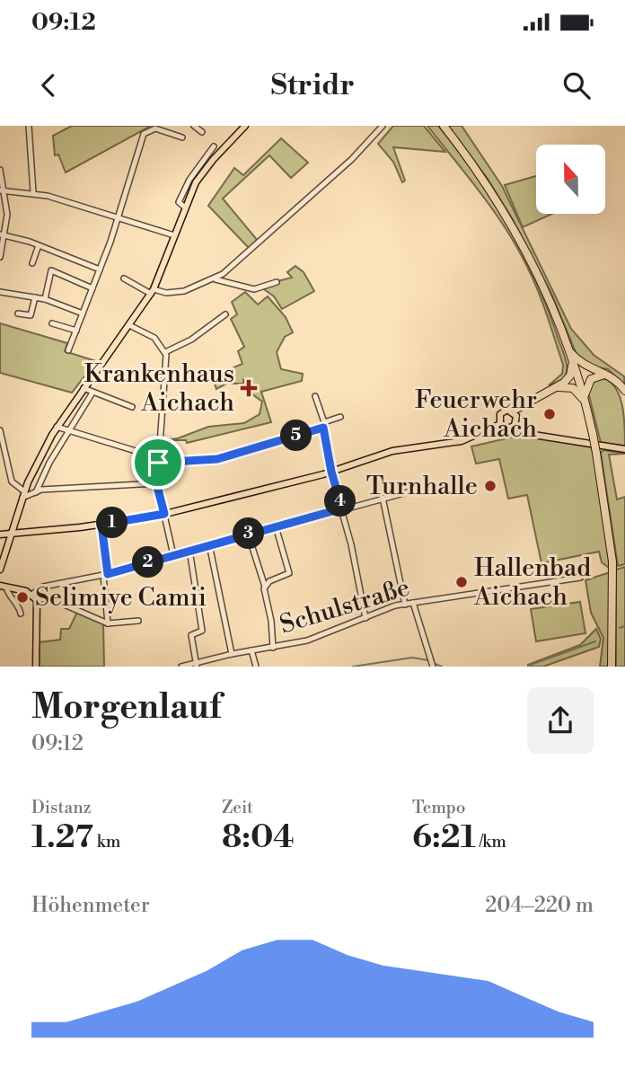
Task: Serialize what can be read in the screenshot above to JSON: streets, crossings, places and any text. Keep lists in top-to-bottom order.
{
  "streets": {
    "street": ["Schulstraße"]
  },
  "places": {
    "health": ["Krankenhaus Aichach"],
    "other": [
      "Feuerwehr Aichach",
      "Turnhalle",
      "Hallenbad Aichach",
      "Selimiye Camii"
    ]
  },
  "north": "top",
  "page": {
    "status": "09:12",
    "header": "Stridr",
    "pins": [
      "5",
      "4",
      "1",
      "3",
      "2"
    ],
    "heading": ["Morgenlauf", "09:12"],
    "stats": [
      ["Distanz", "1.27 km"],
      ["Zeit", "8:04"],
      ["Tempo", "6:21 /km"]
    ],
    "chart": ["Höhenmeter", "204–220 m"]
  }
}
